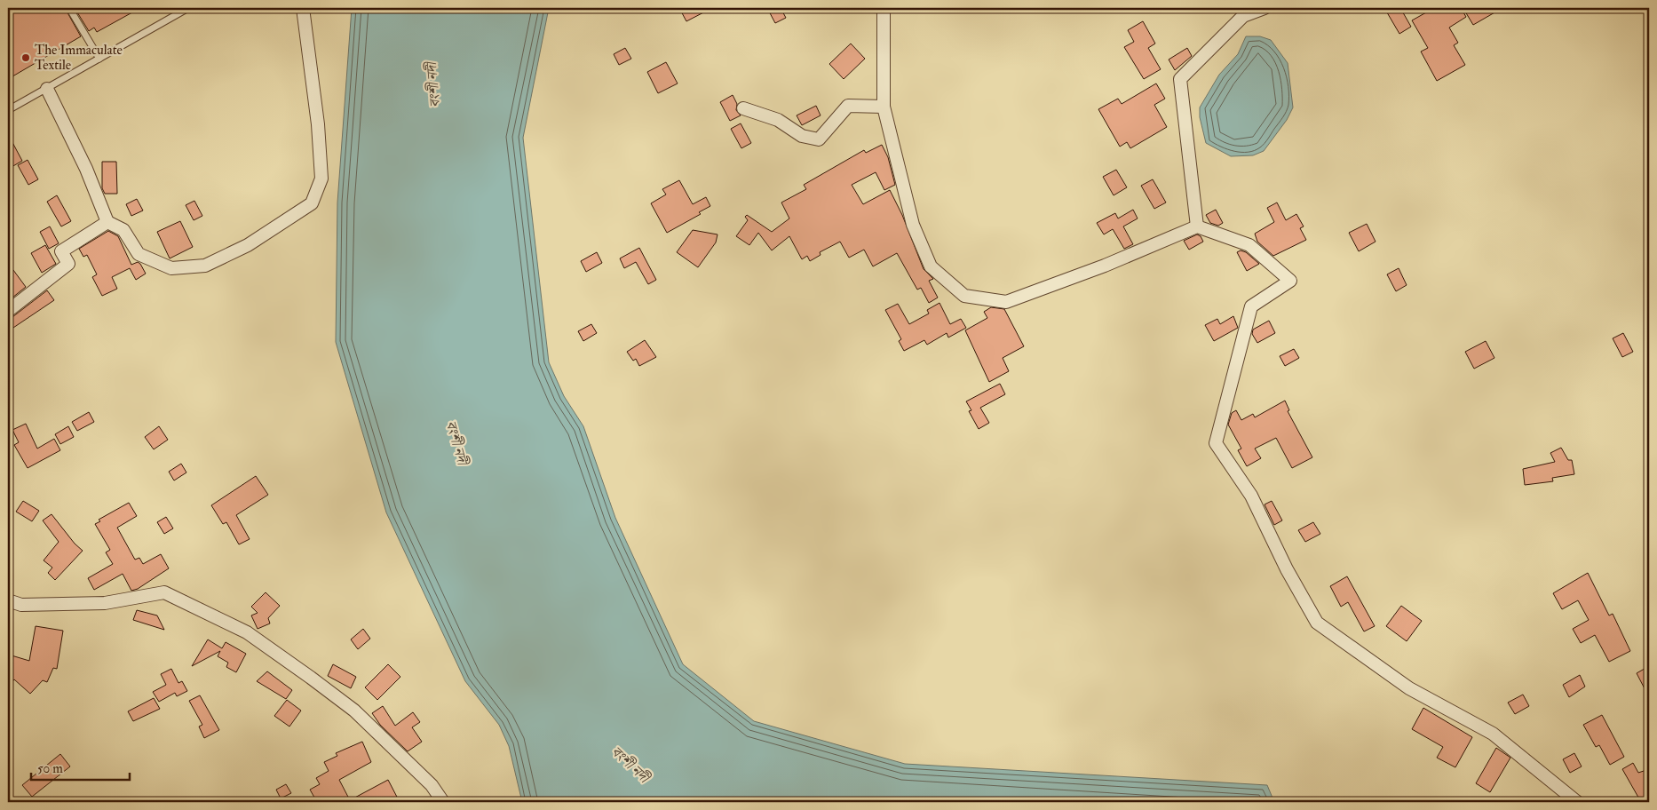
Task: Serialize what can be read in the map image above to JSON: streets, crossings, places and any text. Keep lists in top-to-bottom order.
{
  "water": ["বংশী নদী"],
  "places": ["The Immaculate Textile"],
  "scale_bar": "50 m"
}
